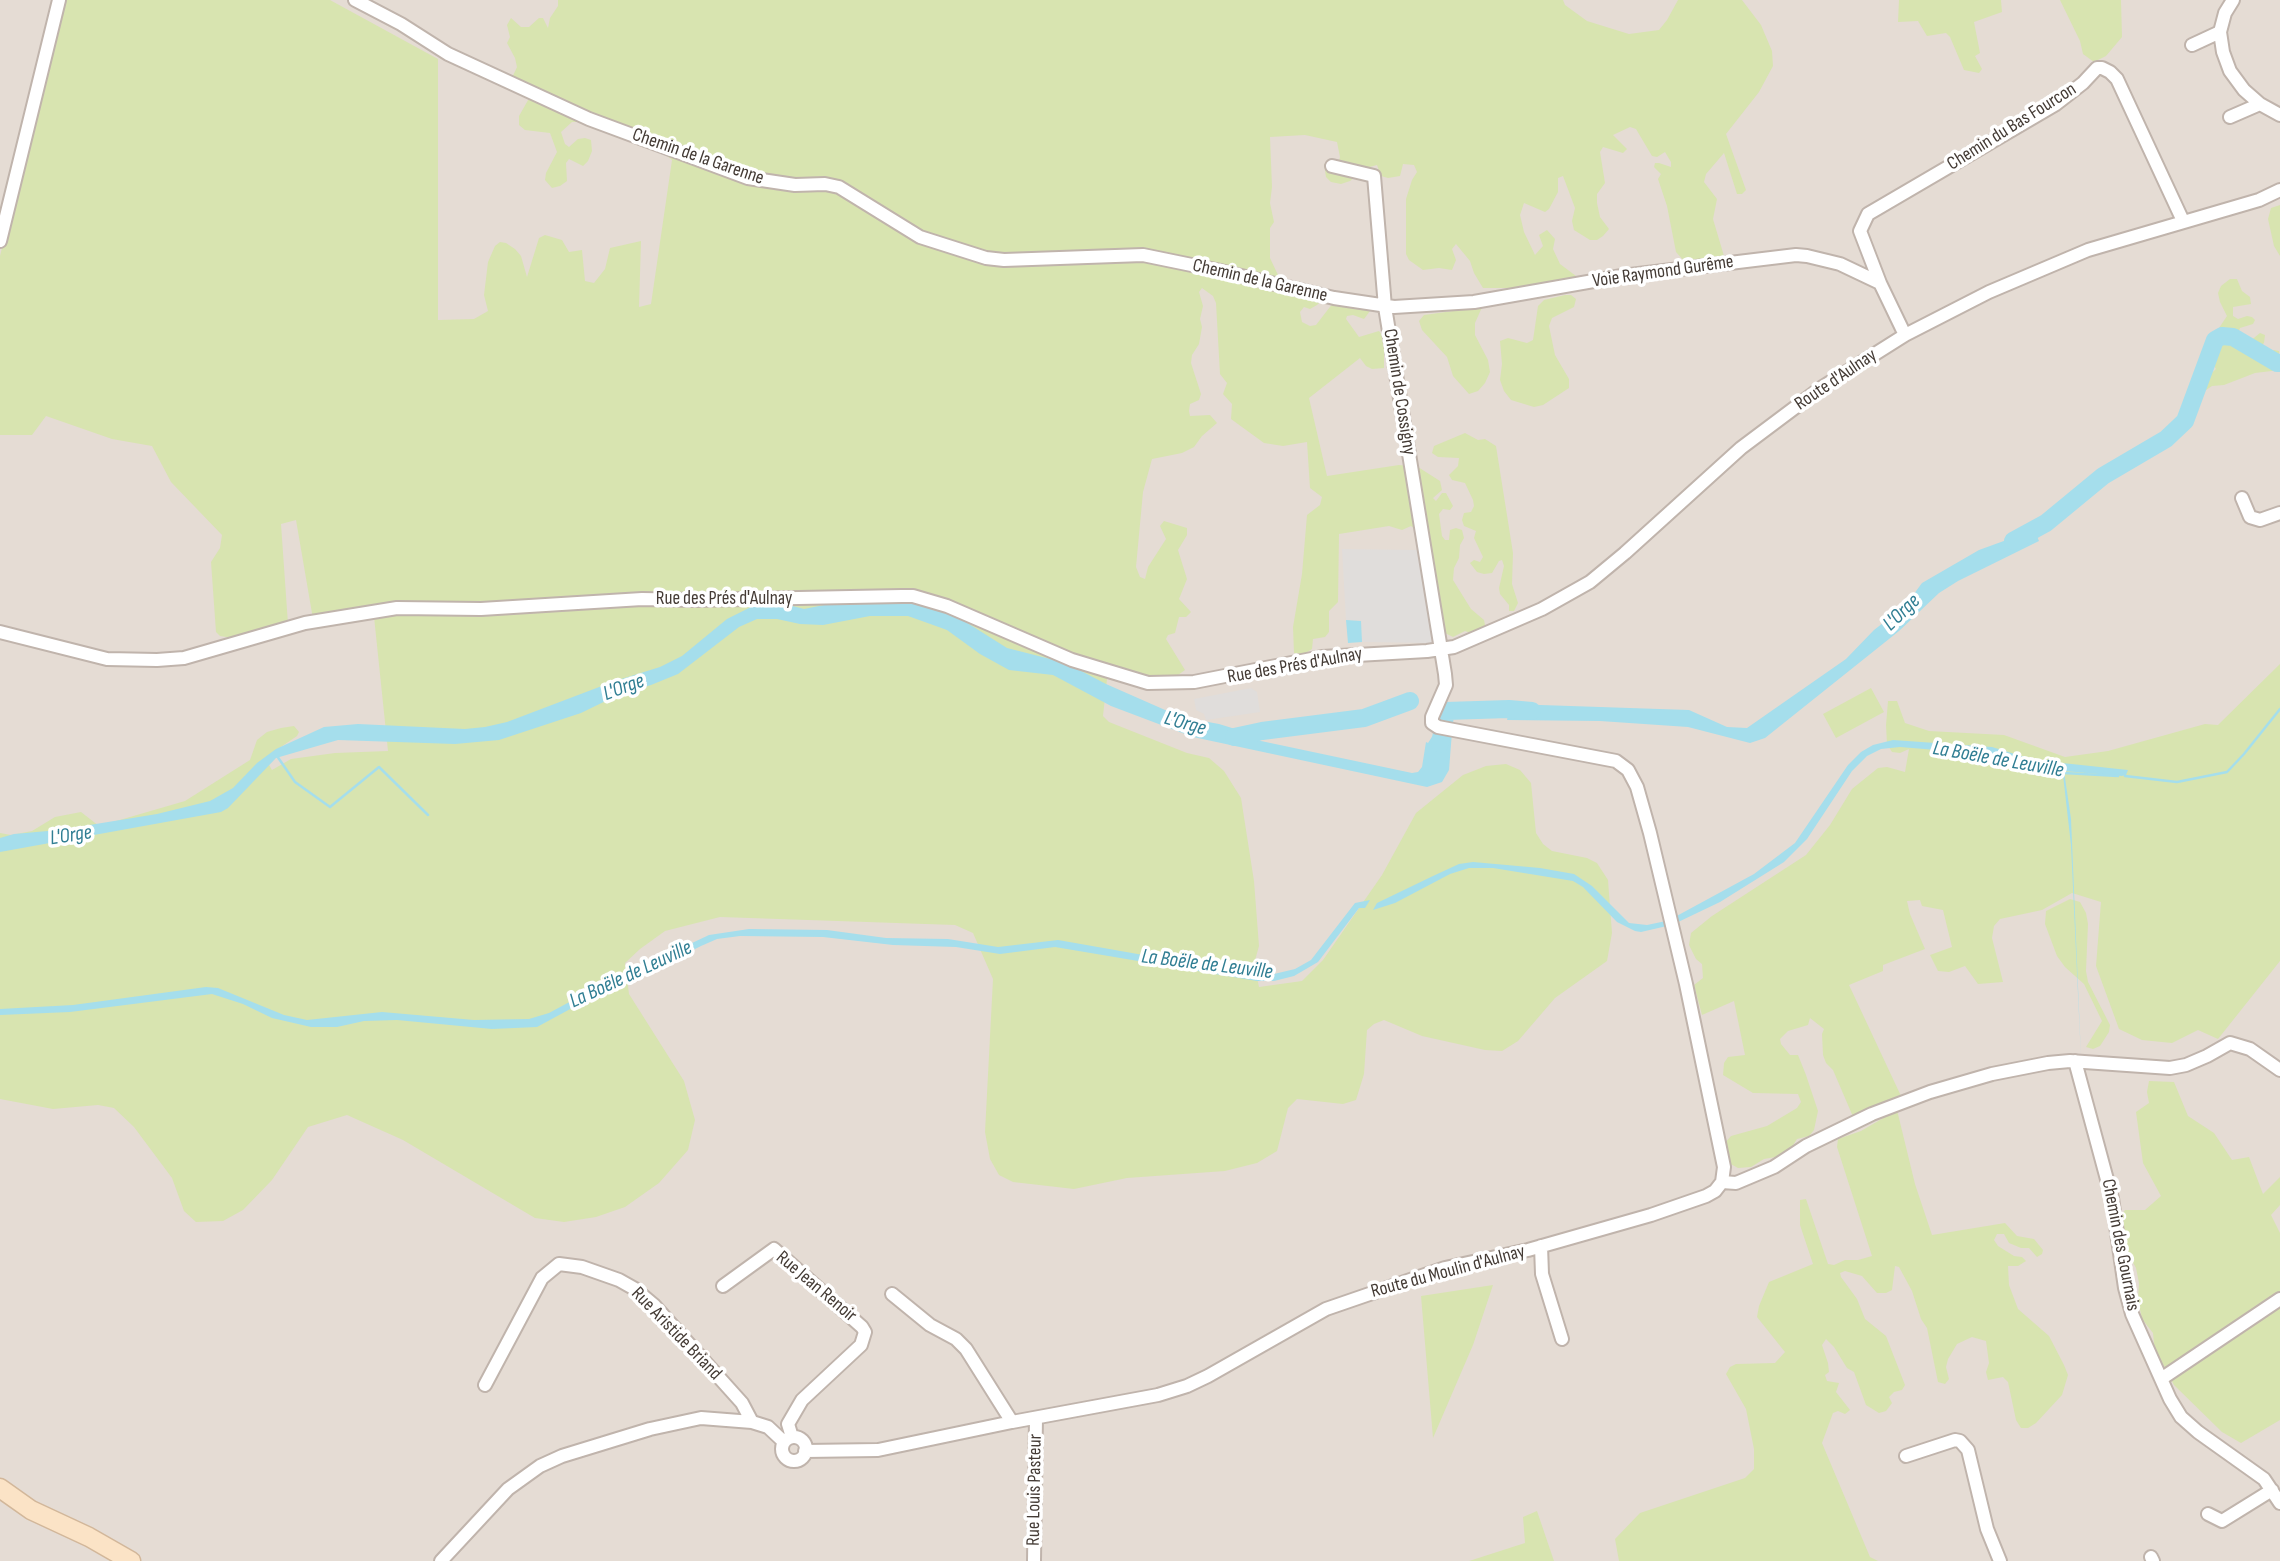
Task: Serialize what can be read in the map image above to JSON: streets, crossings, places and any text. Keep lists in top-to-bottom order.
{
  "streets": {
    "street": [
      "Chemin du Bas Fourcon",
      "Chemin de la Garenne",
      "Voie Raymond Gurême",
      "Route d'Aulnay",
      "Chemin de Cossigny",
      "Rue des Prés d'Aulnay",
      "Chemin des Gournais",
      "Route du Moulin d'Aulnay",
      "Rue Jean Renoir",
      "Rue Aristide Briand",
      "Rue Louis Pasteur"
    ]
  },
  "crossings": [
    ["Chemin du Bas Fourcon", "Voie Raymond Gurême"],
    ["Chemin du Bas Fourcon", "Route d'Aulnay"],
    ["Chemin de la Garenne", "Voie Raymond Gurême"],
    ["Chemin de la Garenne", "Chemin de Cossigny"],
    ["Voie Raymond Gurême", "Chemin de Cossigny"],
    ["Route d'Aulnay", "Chemin de Cossigny"],
    ["Route d'Aulnay", "Rue des Prés d'Aulnay"],
    ["Chemin de Cossigny", "Rue des Prés d'Aulnay"],
    ["Chemin de Cossigny", "Route du Moulin d'Aulnay"],
    ["Route du Moulin d'Aulnay", "Rue Jean Renoir"],
    ["Route du Moulin d'Aulnay", "Rue Aristide Briand"],
    ["Route du Moulin d'Aulnay", "Rue Louis Pasteur"],
    ["Rue Jean Renoir", "Rue Aristide Briand"]
  ],
  "water": ["L'Orge", "La Boële de Leuville"]
}
